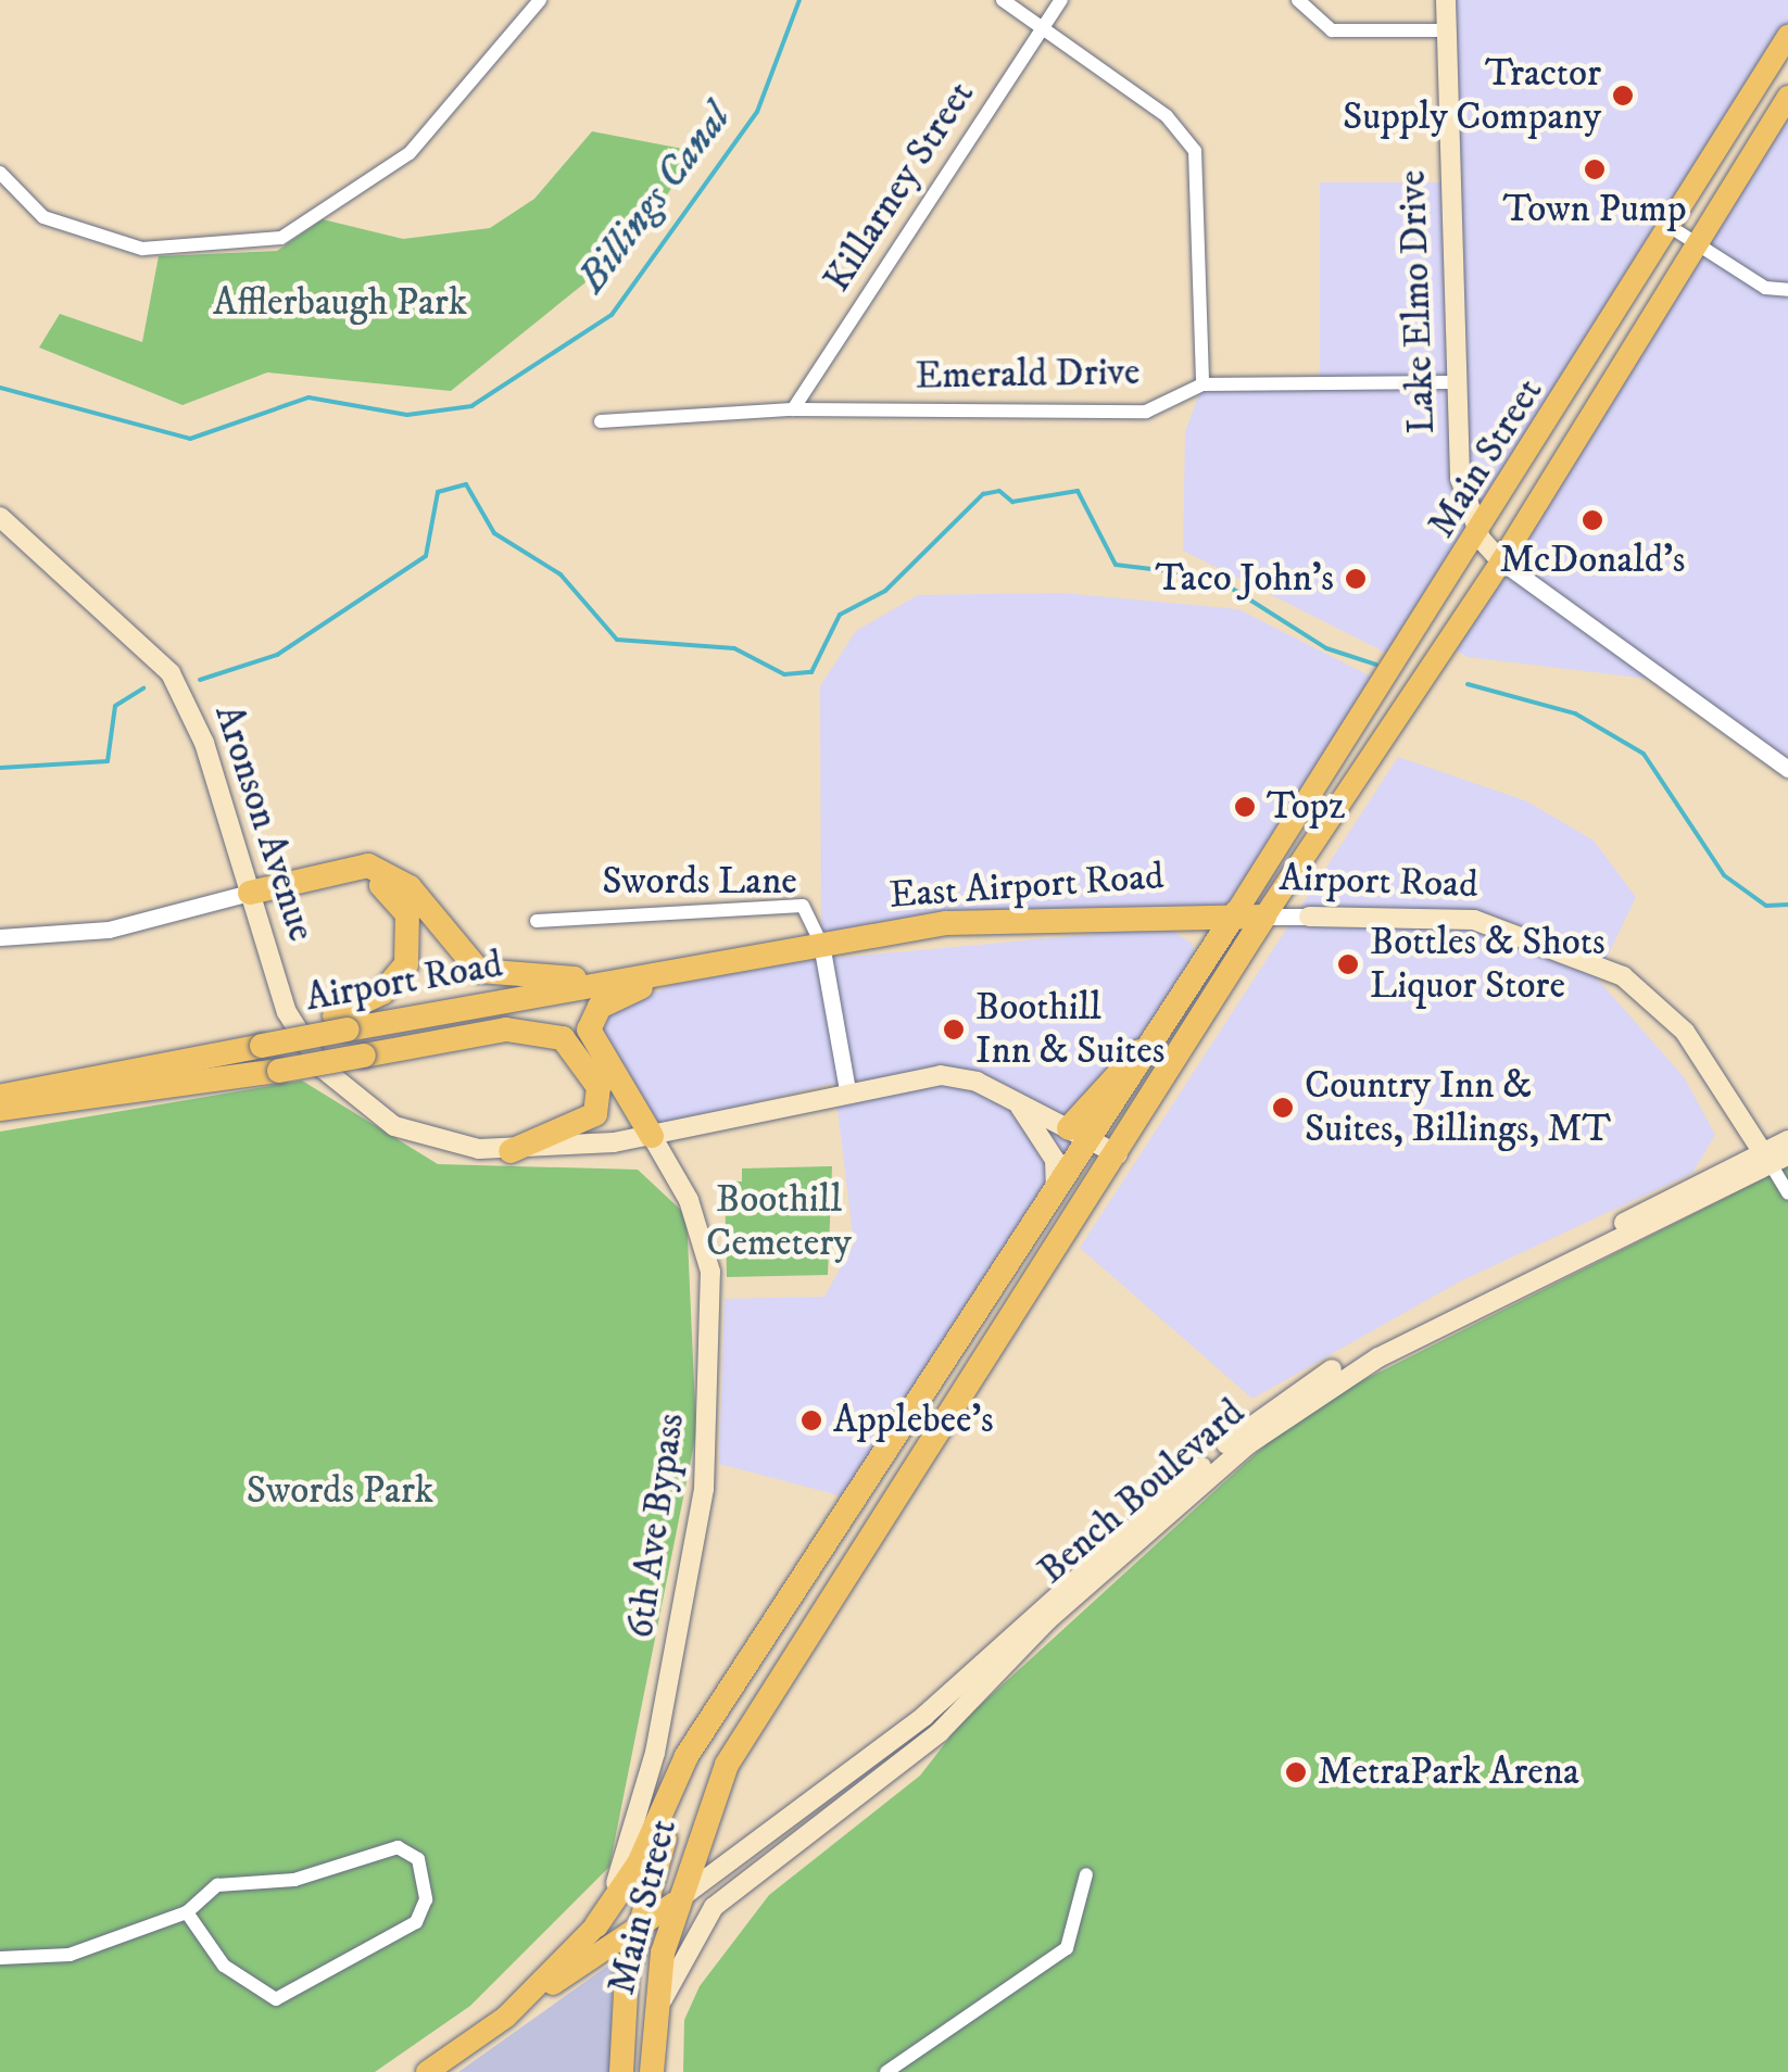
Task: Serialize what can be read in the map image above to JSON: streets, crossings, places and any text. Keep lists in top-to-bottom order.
{
  "streets": {
    "highway": ["Main Street", "Airport Road", "East Airport Road"],
    "main road": [
      "Lake Elmo Drive",
      "Aronson Avenue",
      "Bench Boulevard",
      "6th Ave Bypass"
    ],
    "street": ["Killarney Street", "Emerald Drive", "Swords Lane"]
  },
  "crossings": [
    ["Killarney Street", "Emerald Drive"],
    ["Lake Elmo Drive", "Emerald Drive"],
    ["Lake Elmo Drive", "Main Street"],
    ["Main Street", "Aronson Avenue"],
    ["Main Street", "Airport Road"],
    ["Main Street", "East Airport Road"],
    ["Main Street", "Bench Boulevard"],
    ["Aronson Avenue", "Swords Lane"],
    ["Aronson Avenue", "6th Ave Bypass"],
    ["Swords Lane", "Airport Road"],
    ["Swords Lane", "East Airport Road"],
    ["Airport Road", "East Airport Road"],
    ["Airport Road", "Bench Boulevard"]
  ],
  "water": ["Billings Canal"],
  "parks": ["Afflerbaugh Park", "Boothill Cemetery", "Swords Park"],
  "places": [
    "Tractor Supply Company",
    "Town Pump",
    "McDonald's",
    "Taco John's",
    "Topz",
    "Bottles & Shots Liquor Store",
    "Boothill Inn & Suites",
    "Country Inn & Suites, Billings, MT",
    "Applebee's",
    "MetraPark Arena"
  ]
}
